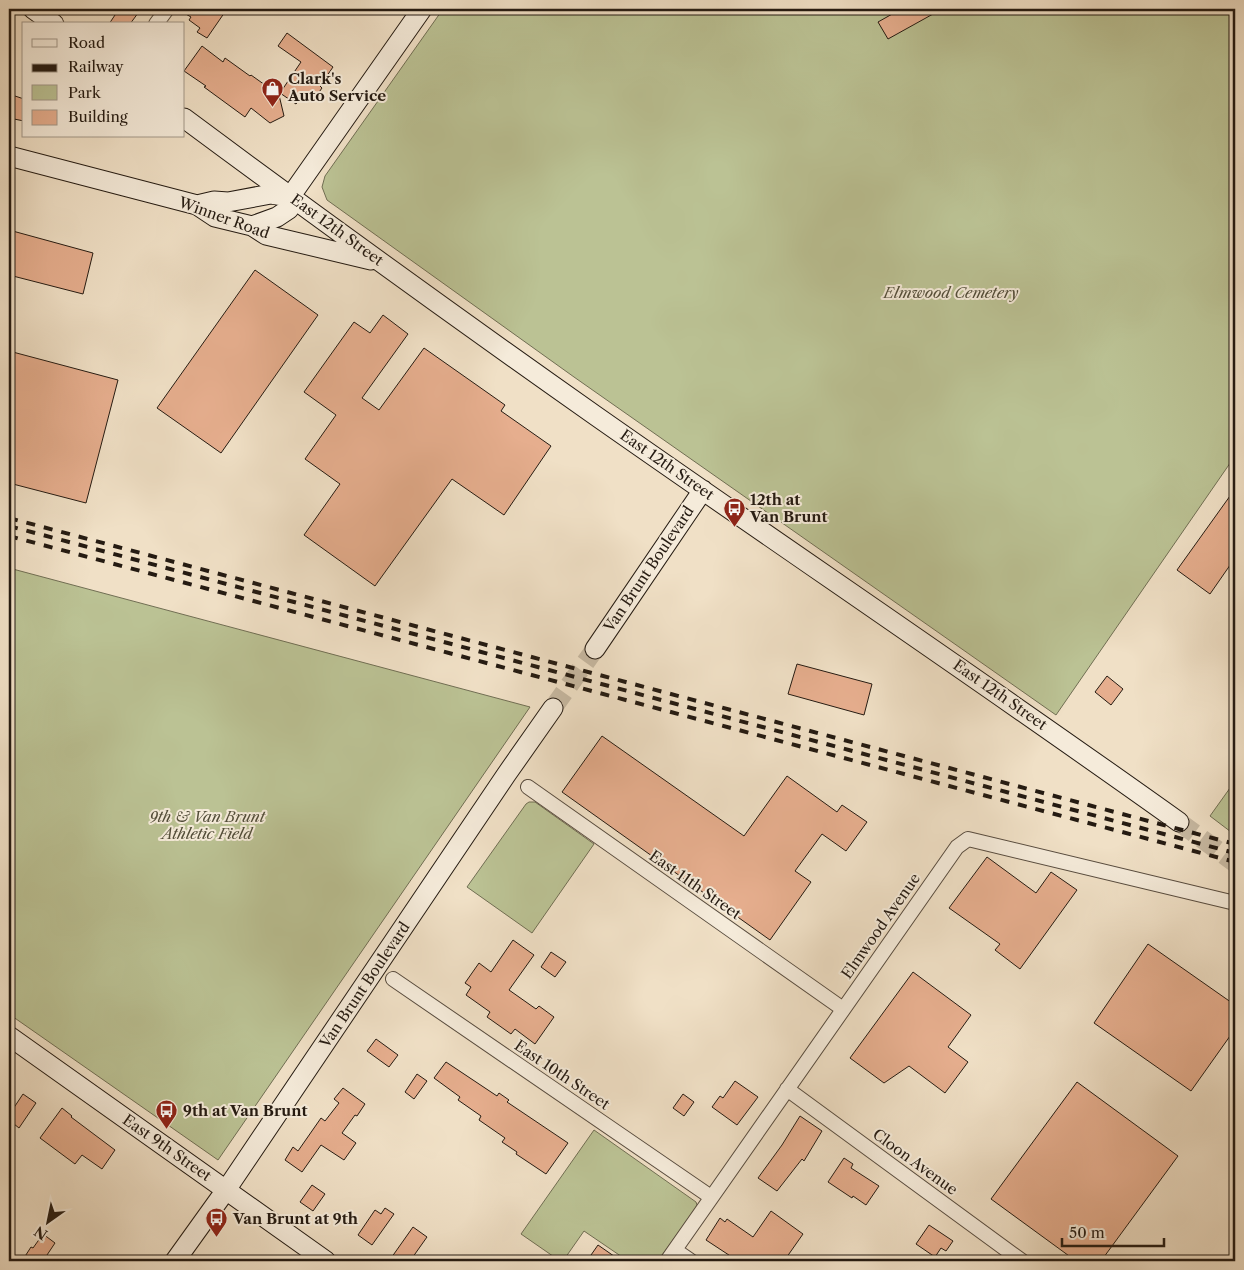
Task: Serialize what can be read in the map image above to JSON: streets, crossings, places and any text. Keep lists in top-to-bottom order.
{
  "streets": {
    "street": [
      "Winner Road",
      "East 12th Street",
      "Van Brunt Boulevard",
      "East 11th Street",
      "Elmwood Avenue",
      "East 10th Street",
      "East 9th Street",
      "Cloon Avenue"
    ]
  },
  "crossings": [
    ["Winner Road", "East 12th Street"],
    ["East 12th Street", "Van Brunt Boulevard"],
    ["Van Brunt Boulevard", "East 9th Street"],
    ["East 11th Street", "Elmwood Avenue"],
    ["Elmwood Avenue", "East 10th Street"],
    ["Elmwood Avenue", "Cloon Avenue"]
  ],
  "parks": ["Elmwood Cemetery", "9th & Van Brunt Athletic Field"],
  "places": {
    "shop": ["Clark's Auto Service"],
    "bus stop": ["12th at Van Brunt", "9th at Van Brunt", "Van Brunt at 9th"]
  },
  "legend": [
    "Road",
    "Railway",
    "Park",
    "Building"
  ],
  "scale_bar": "50 m",
  "north": "bottom left"
}
